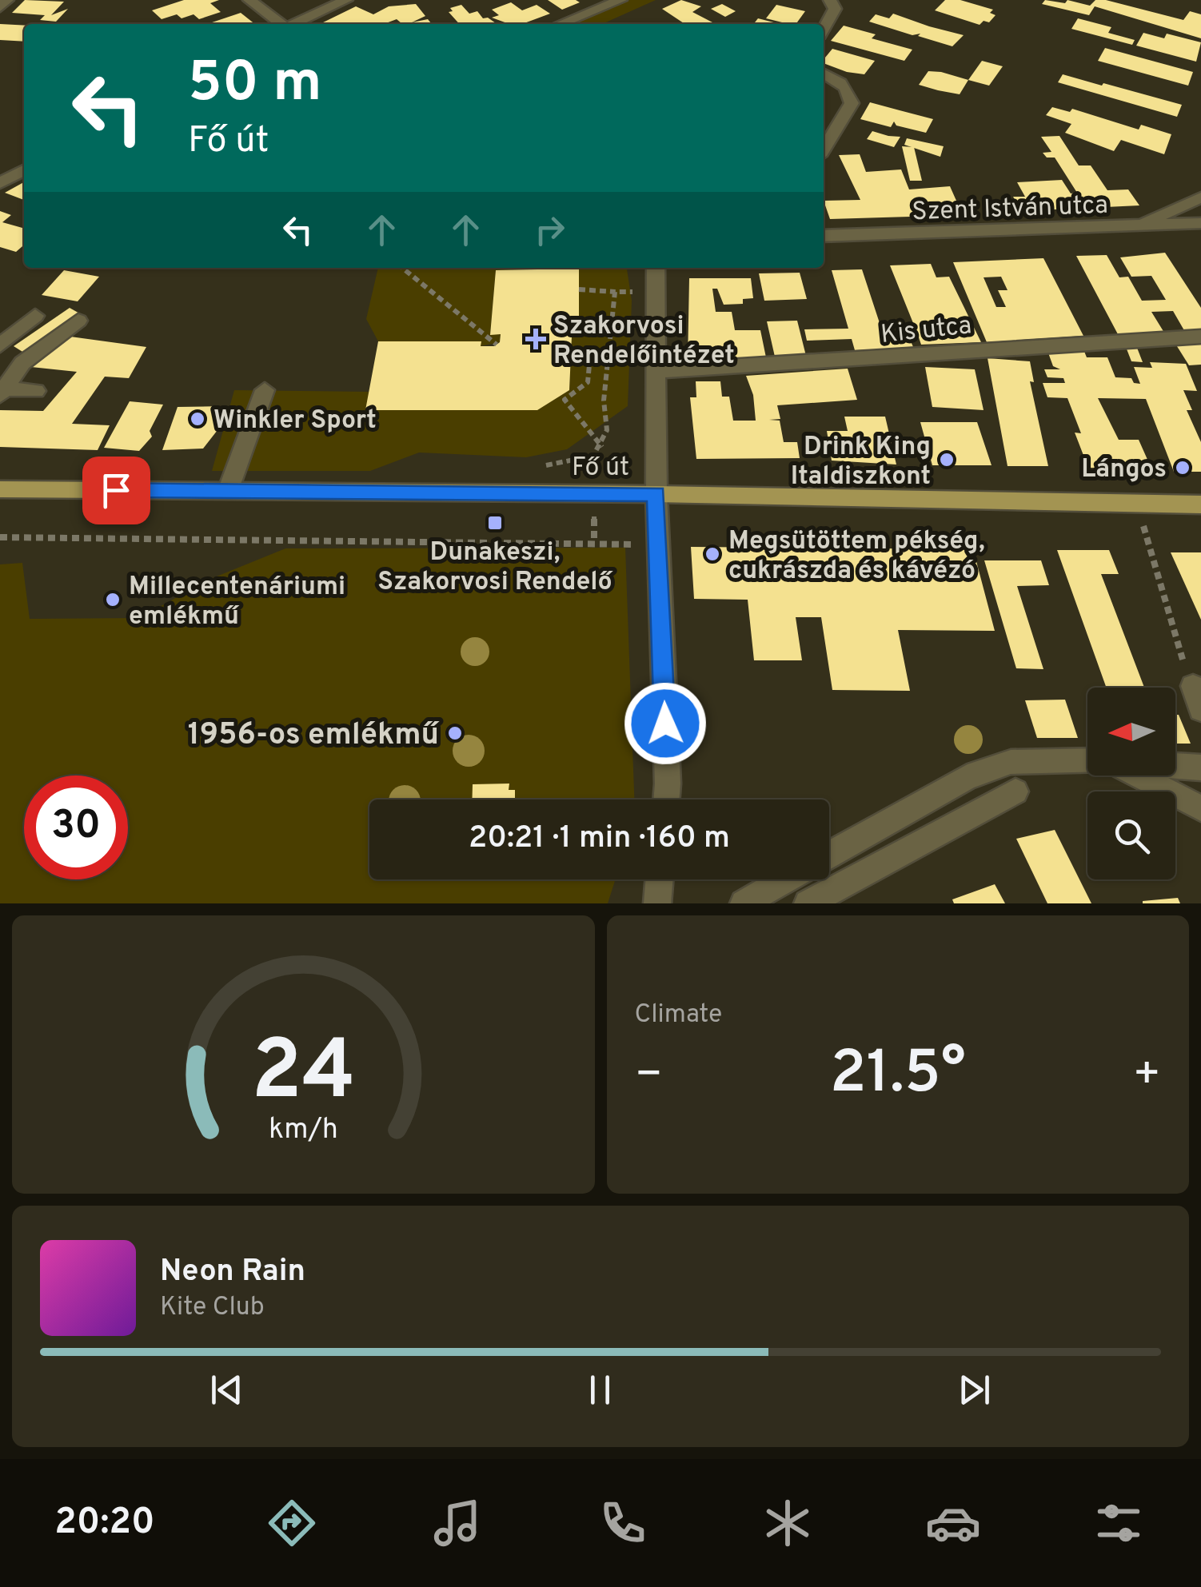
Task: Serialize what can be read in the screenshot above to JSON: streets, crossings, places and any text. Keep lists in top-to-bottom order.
{
  "streets": {
    "main road": ["Fő út"],
    "street": ["Szent István utca", "Kis utca"]
  },
  "places": {
    "health": ["Szakorvosi Rendelőintézet"],
    "other": [
      "Winkler Sport",
      "Drink King Italdiszkont",
      "Lángos",
      "Megsütöttem pékség, cukrászda és kávézó",
      "Millecentenáriumi emlékmű",
      "1956-os emlékmű"
    ],
    "transit": ["Dunakeszi, Szakorvosi Rendelő"]
  },
  "north": "left",
  "page": {
    "turn": ["50 m", "Fő út"],
    "limit": "30",
    "trip": "20:21 · 1 min · 160 m",
    "tile": "Climate",
    "heat": ["−", "21.5°", "+"],
    "song": ["Neon Rain", "Kite Club"],
    "tabs": "20:20",
    "gauge": ["24", "km/h"]
  }
}
